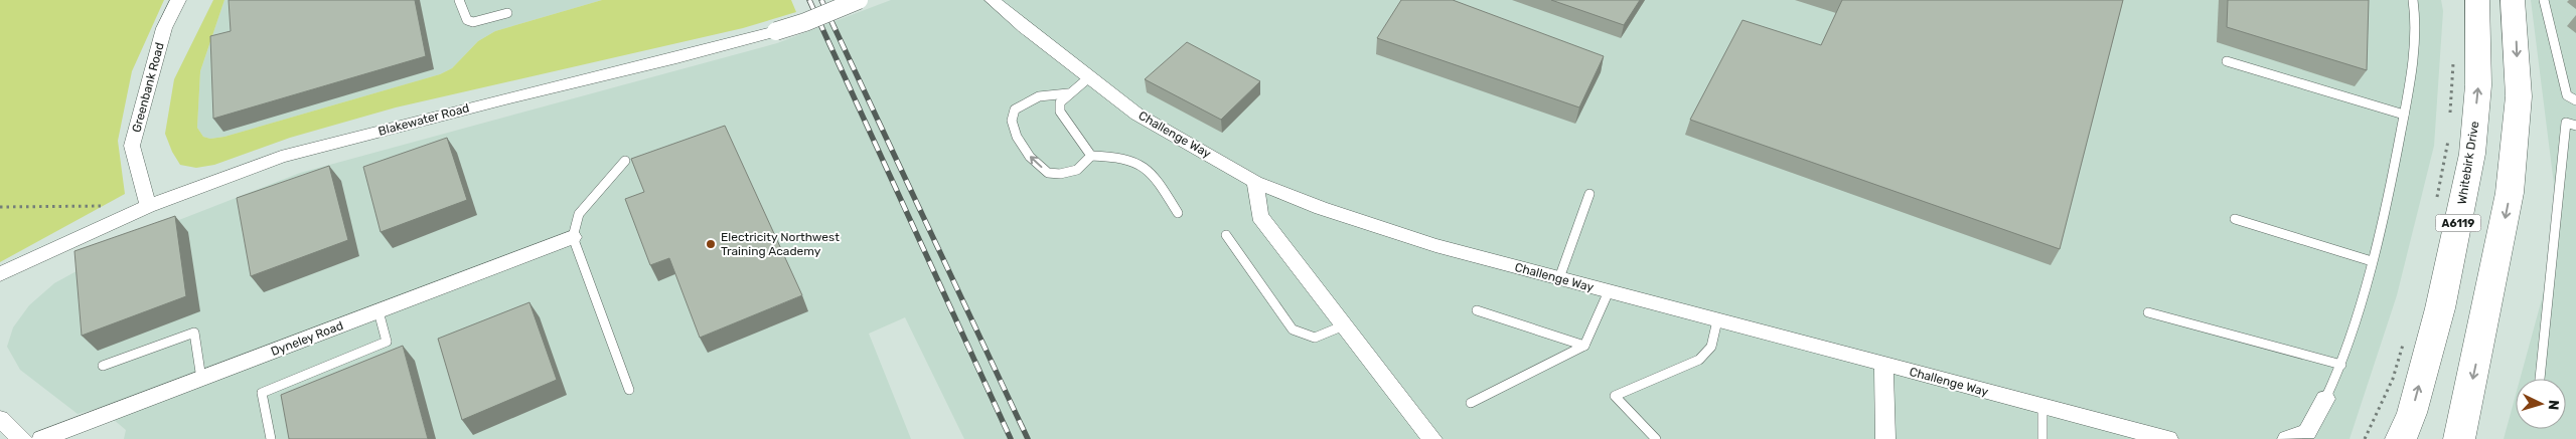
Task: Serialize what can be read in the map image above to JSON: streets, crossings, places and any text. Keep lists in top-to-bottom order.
{
  "streets": {
    "highway": ["Whitebirk Drive", "A6119"],
    "street": [
      "Greenbank Road",
      "Blakewater Road",
      "Challenge Way",
      "Dyneley Road"
    ]
  },
  "crossings": [
    ["Greenbank Road", "Blakewater Road"]
  ],
  "places": ["Electricity Northwest Training Academy"],
  "north": "right"
}
